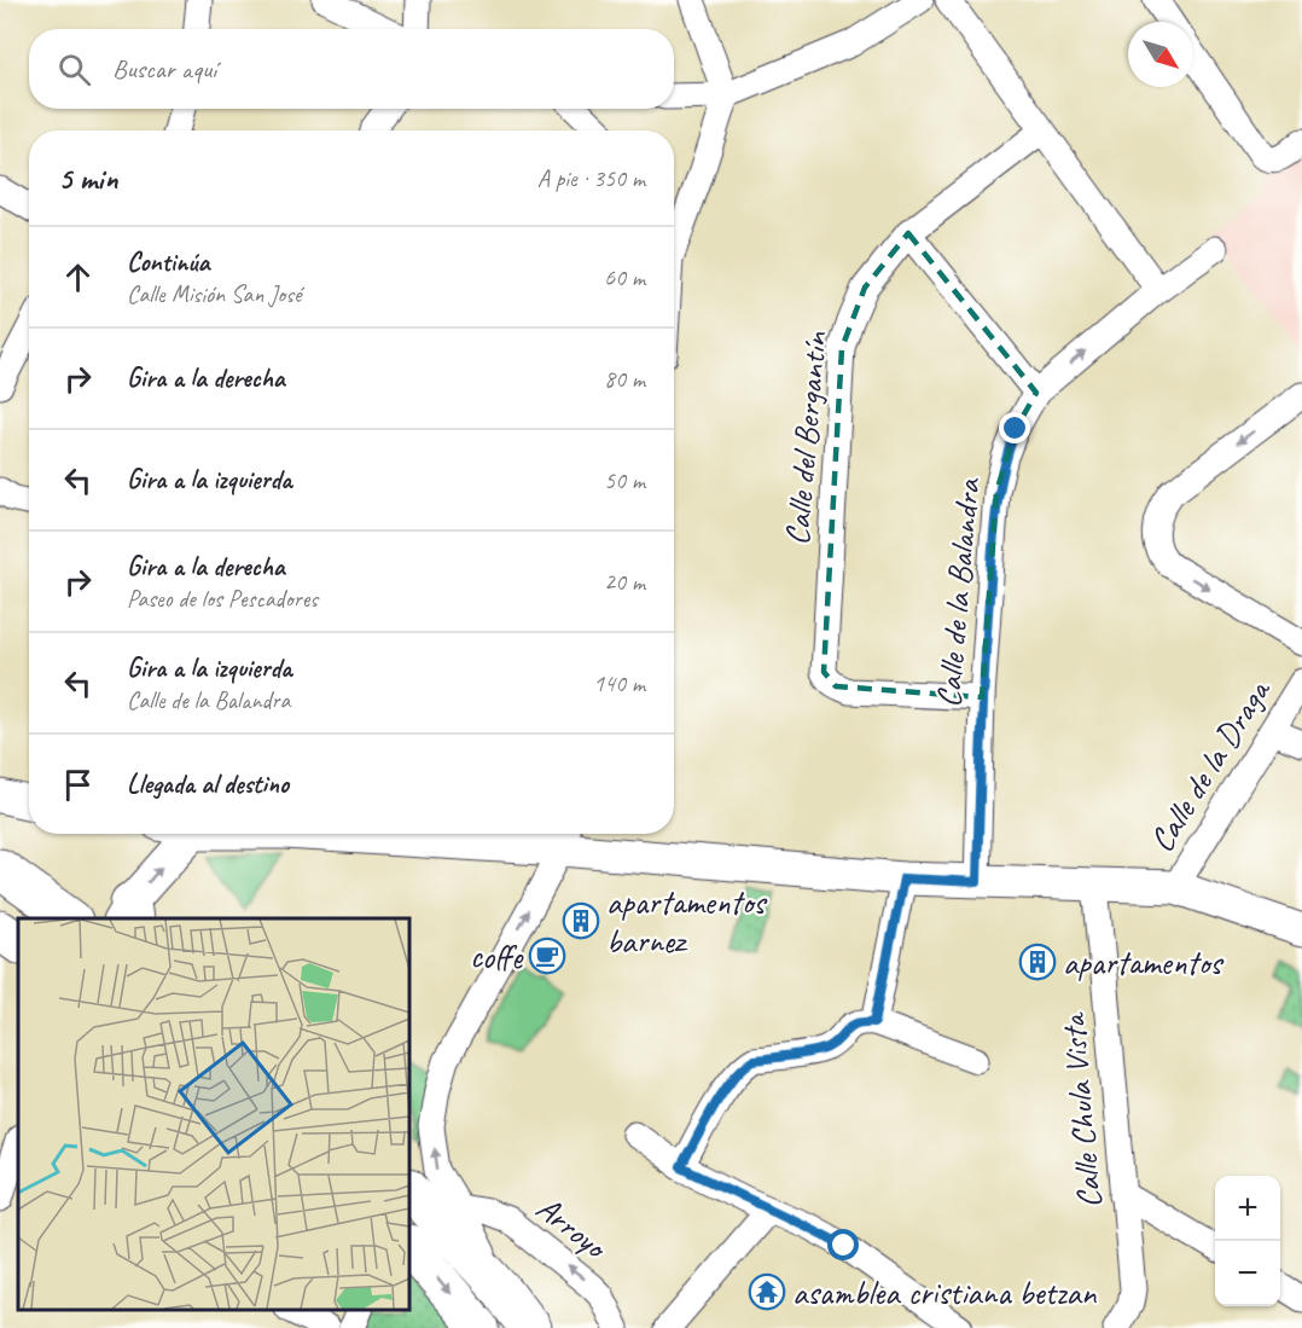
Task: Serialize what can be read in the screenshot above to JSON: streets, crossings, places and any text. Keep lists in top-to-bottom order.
{
  "streets": {
    "street": [
      "Calle del Bergantín",
      "Calle de la Balandra",
      "Calle de la Draga",
      "Calle Chula Vista",
      "Arroyo"
    ]
  },
  "crossings": [
    ["Calle del Bergantín", "Calle de la Balandra"]
  ],
  "places": {
    "building": ["apartamentos barnez", "apartamentos"],
    "cafe": ["coffe"],
    "temple": ["asamblea cristiana betzan"]
  },
  "north": "bottom right",
  "page": {
    "search": "Buscar aquí",
    "heading": ["5 min", "A pie · 350 m"],
    "list": [
      ["Continúa", "Calle Misión San José", "60 m"],
      ["Gira a la derecha", "80 m"],
      ["Gira a la izquierda", "50 m"],
      ["Gira a la derecha", "Paseo de los Pescadores", "20 m"],
      ["Gira a la izquierda", "Calle de la Balandra", "140 m"],
      "Llegada al destino"
    ],
    "map_buttons": ["+", "−"]
  }
}
